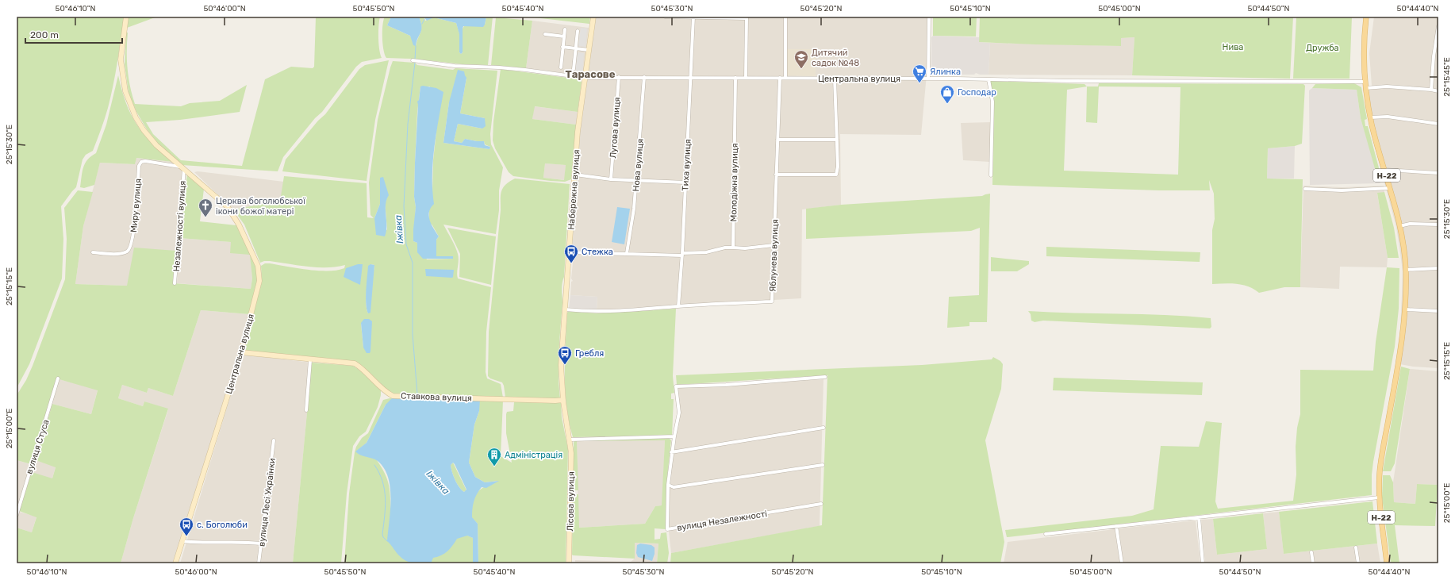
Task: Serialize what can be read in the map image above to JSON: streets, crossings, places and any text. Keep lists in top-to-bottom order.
{
  "streets": {
    "main road": ["Н-22"],
    "street": [
      "Центральна вулиця",
      "Лугова вулиця",
      "Нова вулиця",
      "Тиха вулиця",
      "Молодіжна вулиця",
      "Набережна вулиця",
      "Миру вулиця",
      "Незалежності вулиця",
      "Яблунева вулиця",
      "Ставкова вулиця",
      "вулиця Стуса",
      "Лісова вулиця",
      "вулиця Лесі Українки",
      "вулиця Незалежності"
    ]
  },
  "crossings": [
    ["Центральна вулиця", "Лугова вулиця"],
    ["Центральна вулиця", "Нова вулиця"],
    ["Центральна вулиця", "Тиха вулиця"],
    ["Центральна вулиця", "Н-22"],
    ["Центральна вулиця", "Молодіжна вулиця"],
    ["Центральна вулиця", "Набережна вулиця"],
    ["Центральна вулиця", "Миру вулиця"],
    ["Центральна вулиця", "Незалежності вулиця"],
    ["Центральна вулиця", "Яблунева вулиця"],
    ["Центральна вулиця", "Ставкова вулиця"],
    ["Тиха вулиця", "Яблунева вулиця"],
    ["Набережна вулиця", "Яблунева вулиця"],
    ["Набережна вулиця", "Ставкова вулиця"],
    ["Набережна вулиця", "Лісова вулиця"],
    ["Миру вулиця", "Незалежності вулиця"]
  ],
  "districts": ["Тарасове"],
  "water": ["Іжівка"],
  "parks": ["Нива", "Дружба"],
  "places": {
    "school or university": ["Дитячий садок №48"],
    "supermarket": ["Ялинка"],
    "shop": ["Господар"],
    "church": ["Церква боголюбської ікони божої матері"],
    "bus stop": ["Стежка", "Гребля", "с. Боголюби"],
    "building": ["Адміністрація"]
  },
  "scale_bar": "200 m",
  "coordinates": [
    "50°46'10\"N",
    "50°46'00\"N",
    "50°45'50\"N",
    "50°45'40\"N",
    "50°45'30\"N",
    "50°45'20\"N",
    "50°45'10\"N",
    "50°45'00\"N",
    "50°44'50\"N",
    "50°44'40\"N",
    "25°15'45\"E",
    "25°15'30\"E",
    "25°15'15\"E",
    "25°15'00\"E"
  ]
}
